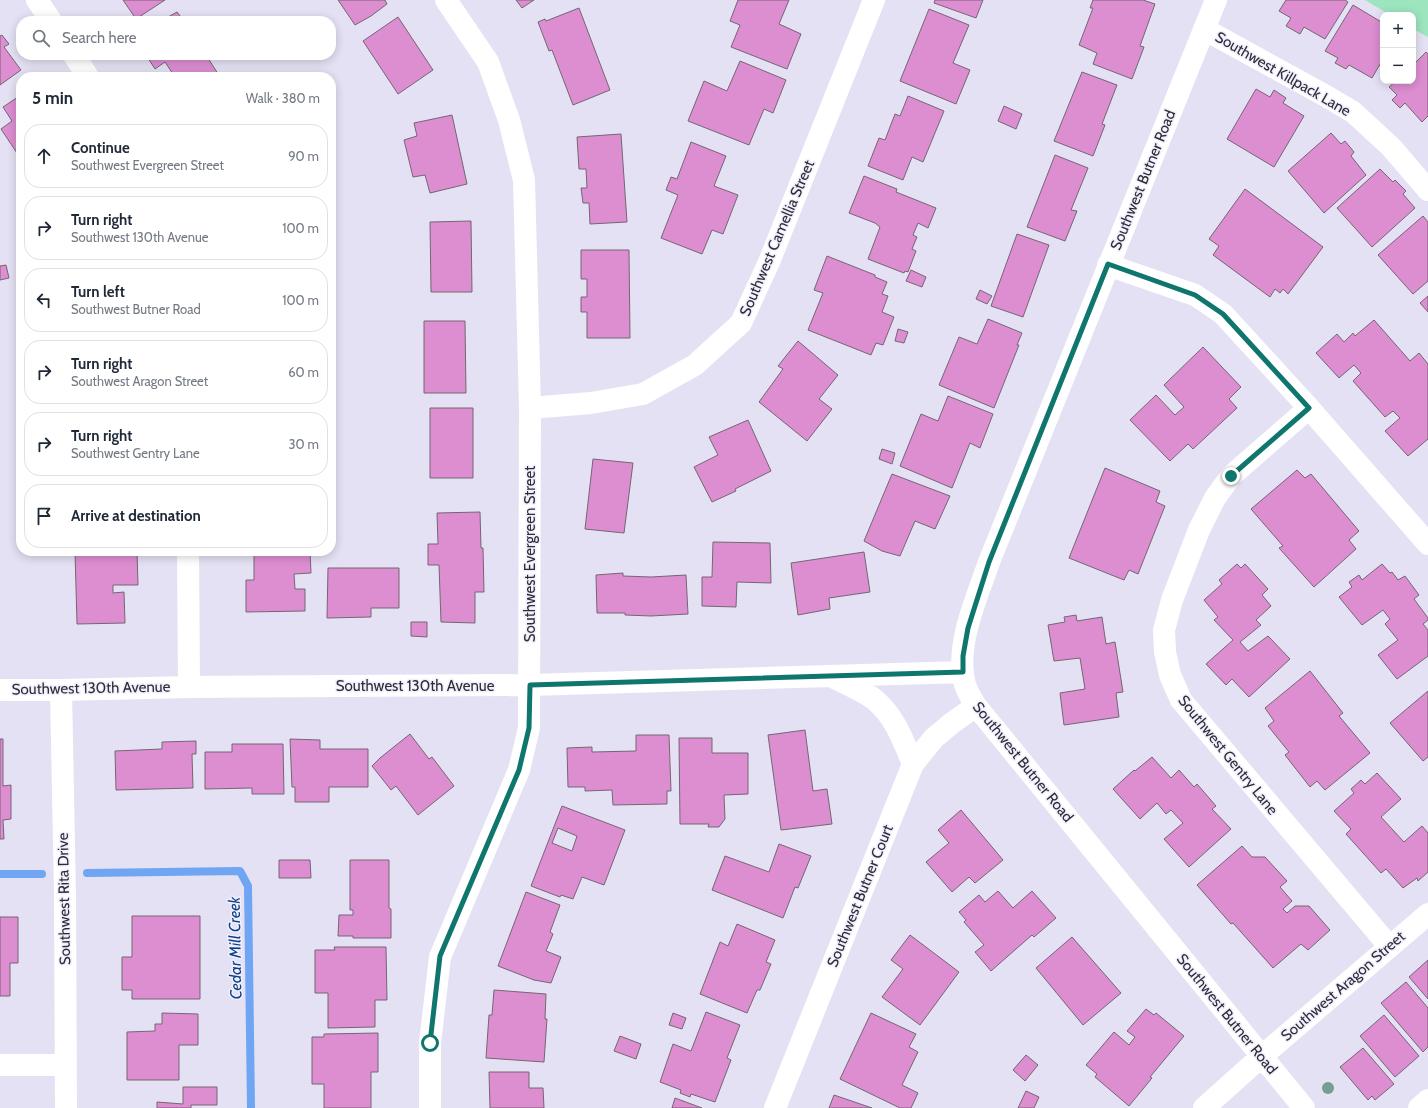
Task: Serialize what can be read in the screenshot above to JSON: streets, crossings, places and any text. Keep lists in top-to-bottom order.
{
  "streets": {
    "street": [
      "Southwest Killpack Lane",
      "Southwest Butner Road",
      "Southwest Camellia Street",
      "Southwest Evergreen Street",
      "Southwest 130th Avenue",
      "Southwest Gentry Lane",
      "Southwest Butner Court",
      "Southwest Rita Drive",
      "Southwest Aragon Street"
    ]
  },
  "crossings": [
    ["Southwest Killpack Lane", "Southwest Butner Road"],
    ["Southwest Butner Road", "Southwest 130th Avenue"],
    ["Southwest Butner Road", "Southwest Butner Court"],
    ["Southwest Butner Road", "Southwest Aragon Street"],
    ["Southwest Camellia Street", "Southwest Evergreen Street"],
    ["Southwest Evergreen Street", "Southwest 130th Avenue"],
    ["Southwest 130th Avenue", "Southwest Butner Court"],
    ["Southwest 130th Avenue", "Southwest Rita Drive"],
    ["Southwest Gentry Lane", "Southwest Aragon Street"]
  ],
  "water": ["Cedar Mill Creek"],
  "page": {
    "map_buttons": ["+", "−"],
    "search": "Search here",
    "heading": ["5 min", "Walk · 380 m"],
    "list": [
      ["Continue", "Southwest Evergreen Street", "90 m"],
      ["Turn right", "Southwest 130th Avenue", "100 m"],
      ["Turn left", "Southwest Butner Road", "100 m"],
      ["Turn right", "Southwest Aragon Street", "60 m"],
      ["Turn right", "Southwest Gentry Lane", "30 m"],
      "Arrive at destination"
    ]
  }
}
